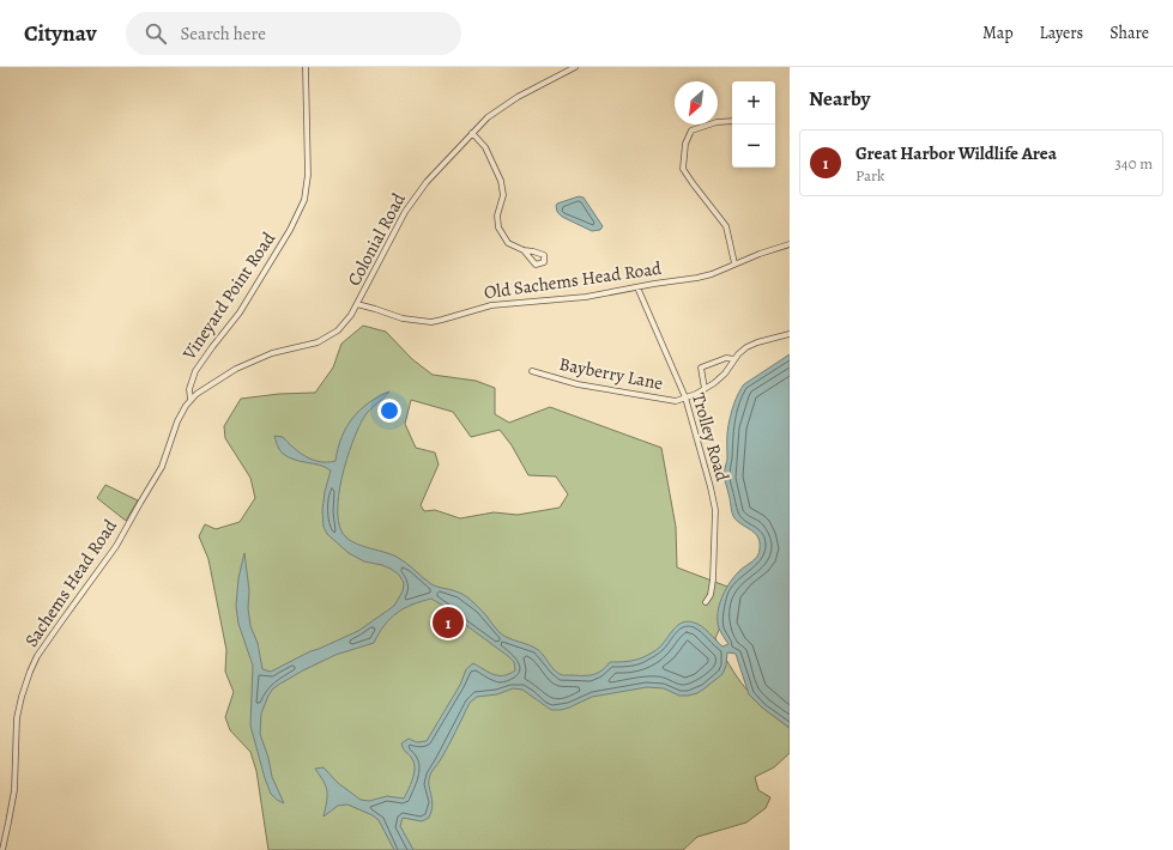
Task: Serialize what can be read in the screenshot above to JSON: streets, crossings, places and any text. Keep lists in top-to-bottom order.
{
  "streets": {
    "street": [
      "Colonial Road",
      "Old Sachems Head Road",
      "Vineyard Point Road",
      "Bayberry Lane",
      "Trolley Road",
      "Sachems Head Road"
    ]
  },
  "crossings": [
    ["Colonial Road", "Old Sachems Head Road"],
    ["Colonial Road", "Vineyard Point Road"],
    ["Colonial Road", "Sachems Head Road"],
    ["Old Sachems Head Road", "Trolley Road"],
    ["Vineyard Point Road", "Sachems Head Road"],
    ["Bayberry Lane", "Trolley Road"]
  ],
  "north": "bottom left",
  "page": {
    "header": "Citynav",
    "search": "Search here",
    "nav": ["Map", "Layers", "Share"],
    "heading": "Nearby",
    "map_buttons": ["+", "−"],
    "list": [
      {
        "mark": "1",
        "name": "Great Harbor Wildlife Area",
        "note": "Park",
        "value": "340 m"
      }
    ],
    "pins": "1"
  }
}
